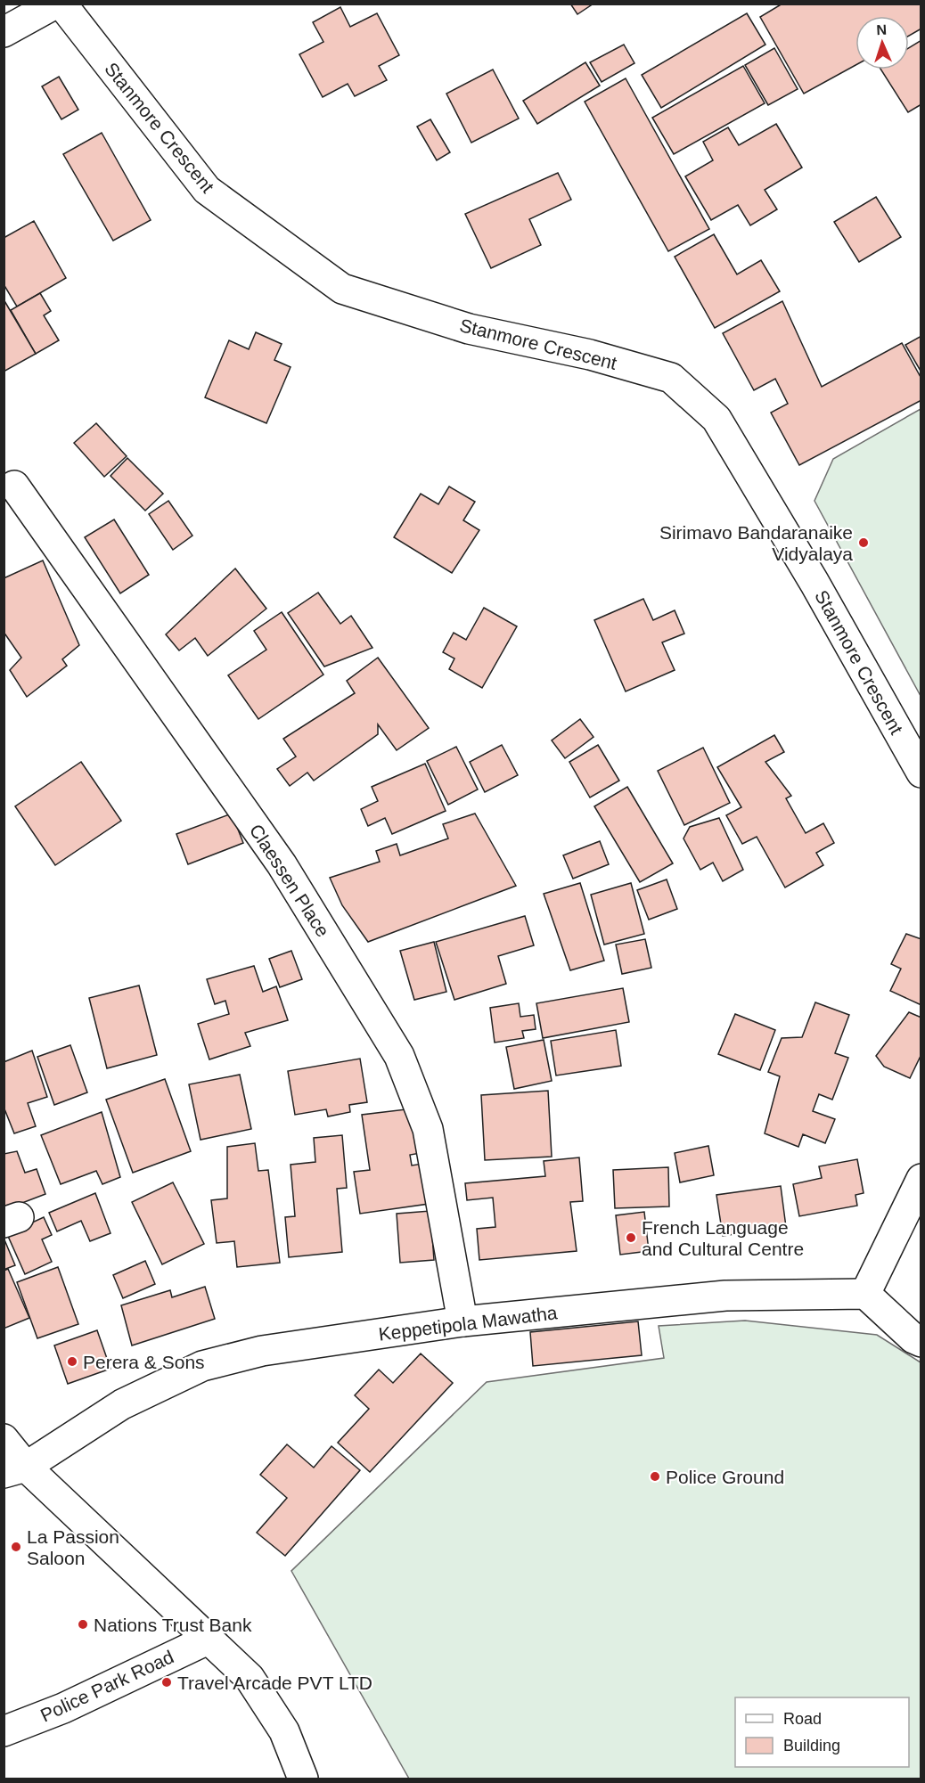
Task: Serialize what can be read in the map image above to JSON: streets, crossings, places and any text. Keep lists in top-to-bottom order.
{
  "streets": {
    "main road": [
      "Stanmore Crescent",
      "Claessen Place",
      "Keppetipola Mawatha",
      "Police Park Road"
    ]
  },
  "crossings": [
    ["Claessen Place", "Keppetipola Mawatha"]
  ],
  "places": [
    "Sirimavo Bandaranaike Vidyalaya",
    "French Language and Cultural Centre",
    "Perera & Sons",
    "Police Ground",
    "La Passion Saloon",
    "Nations Trust Bank",
    "Travel Arcade PVT LTD"
  ],
  "legend": ["Road", "Building"],
  "north": "top"
}
